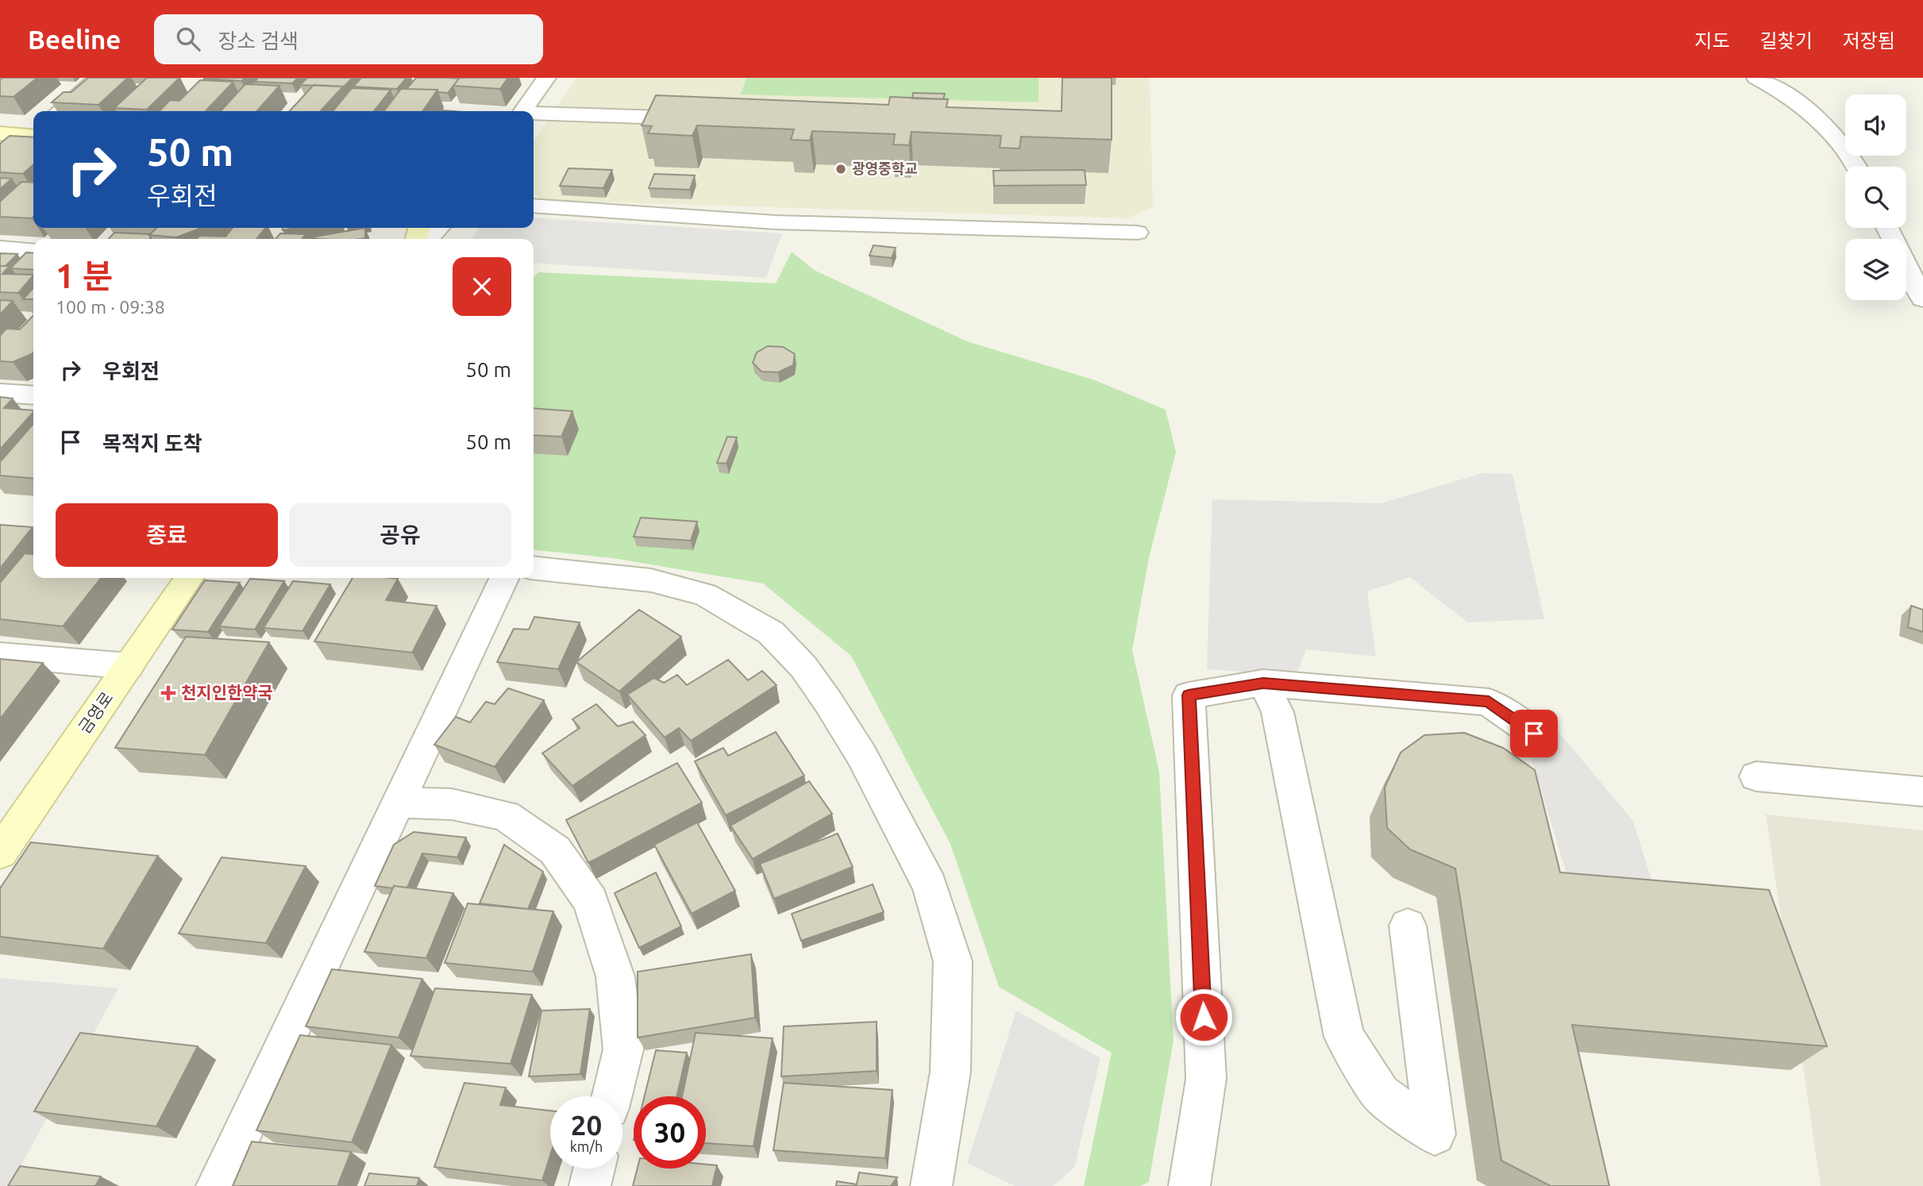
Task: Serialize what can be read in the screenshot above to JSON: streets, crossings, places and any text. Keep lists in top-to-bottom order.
{
  "streets": {
    "street": ["금영로"]
  },
  "places": {
    "other": ["광영중학교"],
    "health": ["천지인한약국"]
  },
  "page": {
    "header": "Beeline",
    "search": "장소 검색",
    "nav": ["지도", "길찾기", "저장됨"],
    "turn": ["50 m", "우회전"],
    "heading": ["1 분", "100 m · 09:38"],
    "list": [
      {
        "name": "우회전",
        "value": "50 m"
      },
      {
        "name": "목적지 도착",
        "value": "50 m"
      }
    ],
    "buttons": ["종료", "공유"],
    "speed": "20 km/h",
    "limit": "30"
  }
}
